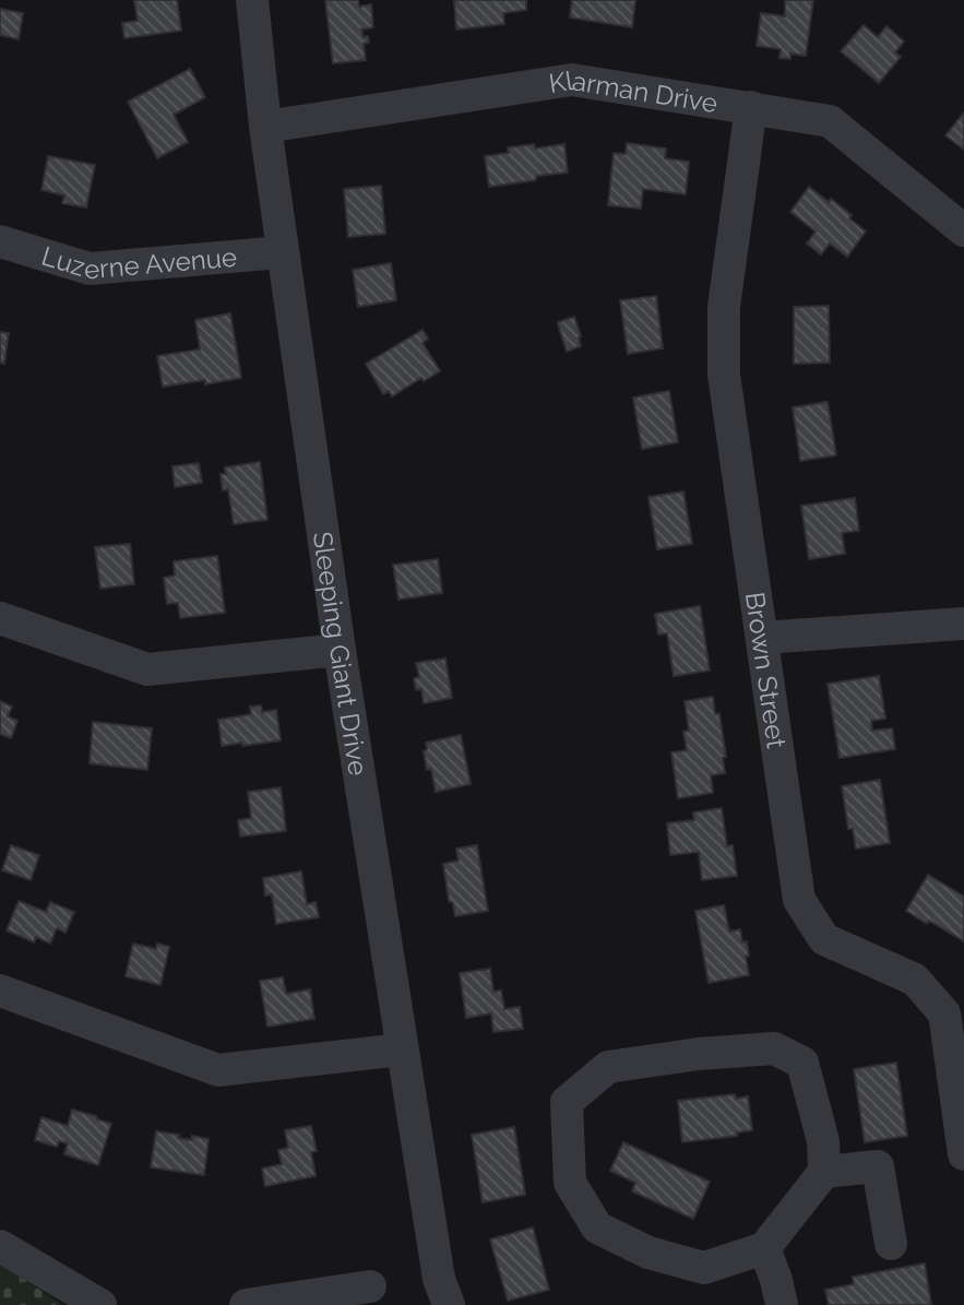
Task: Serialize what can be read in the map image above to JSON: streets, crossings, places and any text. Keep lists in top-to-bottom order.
{
  "streets": {
    "street": [
      "Klarman Drive",
      "Luzerne Avenue",
      "Sleeping Giant Drive",
      "Brown Street"
    ]
  },
  "crossings": [
    ["Klarman Drive", "Sleeping Giant Drive"],
    ["Klarman Drive", "Brown Street"],
    ["Luzerne Avenue", "Sleeping Giant Drive"]
  ]
}
